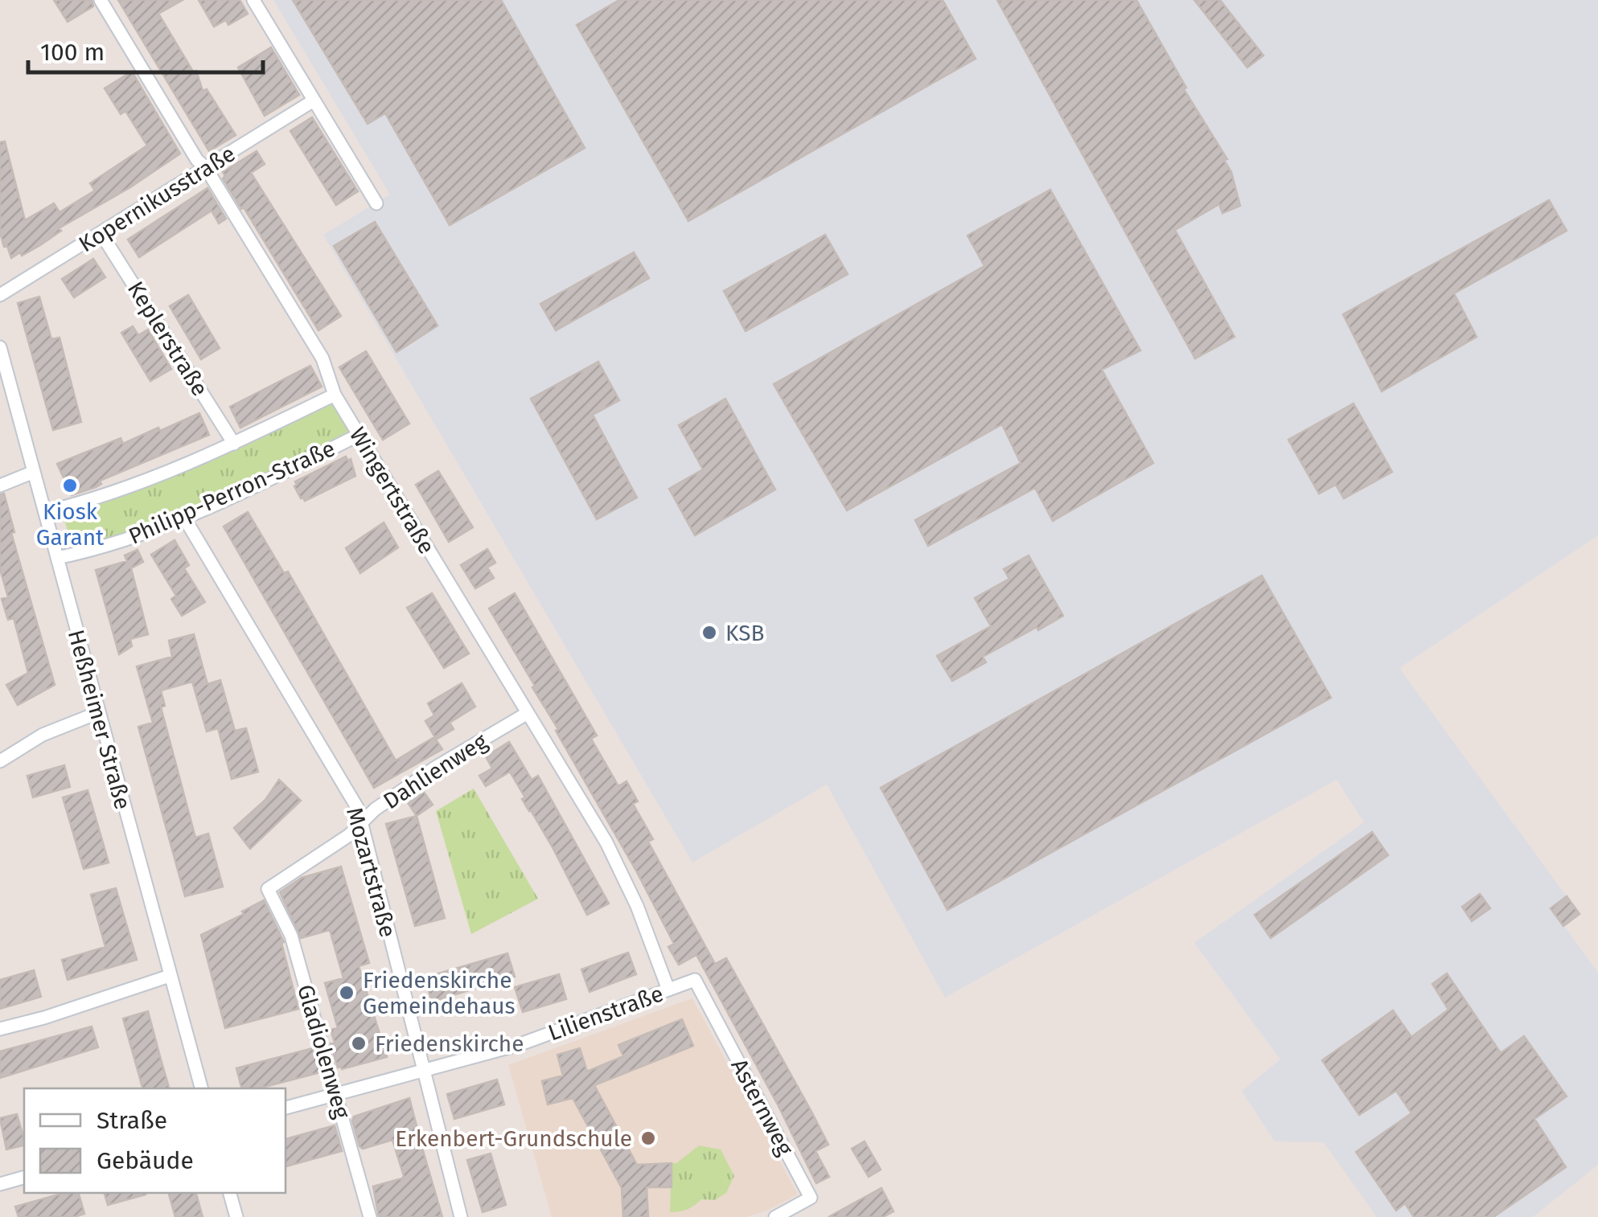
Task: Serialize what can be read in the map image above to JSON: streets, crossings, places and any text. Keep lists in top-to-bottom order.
{
  "streets": {
    "street": [
      "Kopernikusstraße",
      "Keplerstraße",
      "Wingertstraße",
      "Philipp-Perron-Straße",
      "Heßheimer Straße",
      "Dahlienweg",
      "Mozartstraße",
      "Lilienstraße",
      "Gladiolenweg",
      "Asternweg"
    ]
  },
  "crossings": [
    ["Kopernikusstraße", "Keplerstraße"],
    ["Kopernikusstraße", "Wingertstraße"],
    ["Keplerstraße", "Philipp-Perron-Straße"],
    ["Wingertstraße", "Philipp-Perron-Straße"],
    ["Wingertstraße", "Dahlienweg"],
    ["Wingertstraße", "Lilienstraße"],
    ["Philipp-Perron-Straße", "Heßheimer Straße"],
    ["Philipp-Perron-Straße", "Mozartstraße"],
    ["Dahlienweg", "Mozartstraße"],
    ["Dahlienweg", "Gladiolenweg"],
    ["Mozartstraße", "Lilienstraße"],
    ["Lilienstraße", "Gladiolenweg"],
    ["Lilienstraße", "Asternweg"]
  ],
  "places": [
    "Kiosk Garant",
    "KSB",
    "Friedenskirche Gemeindehaus",
    "Friedenskirche",
    "Erkenbert-Grundschule"
  ],
  "legend": ["Straße", "Gebäude"],
  "scale_bar": "100 m"
}
